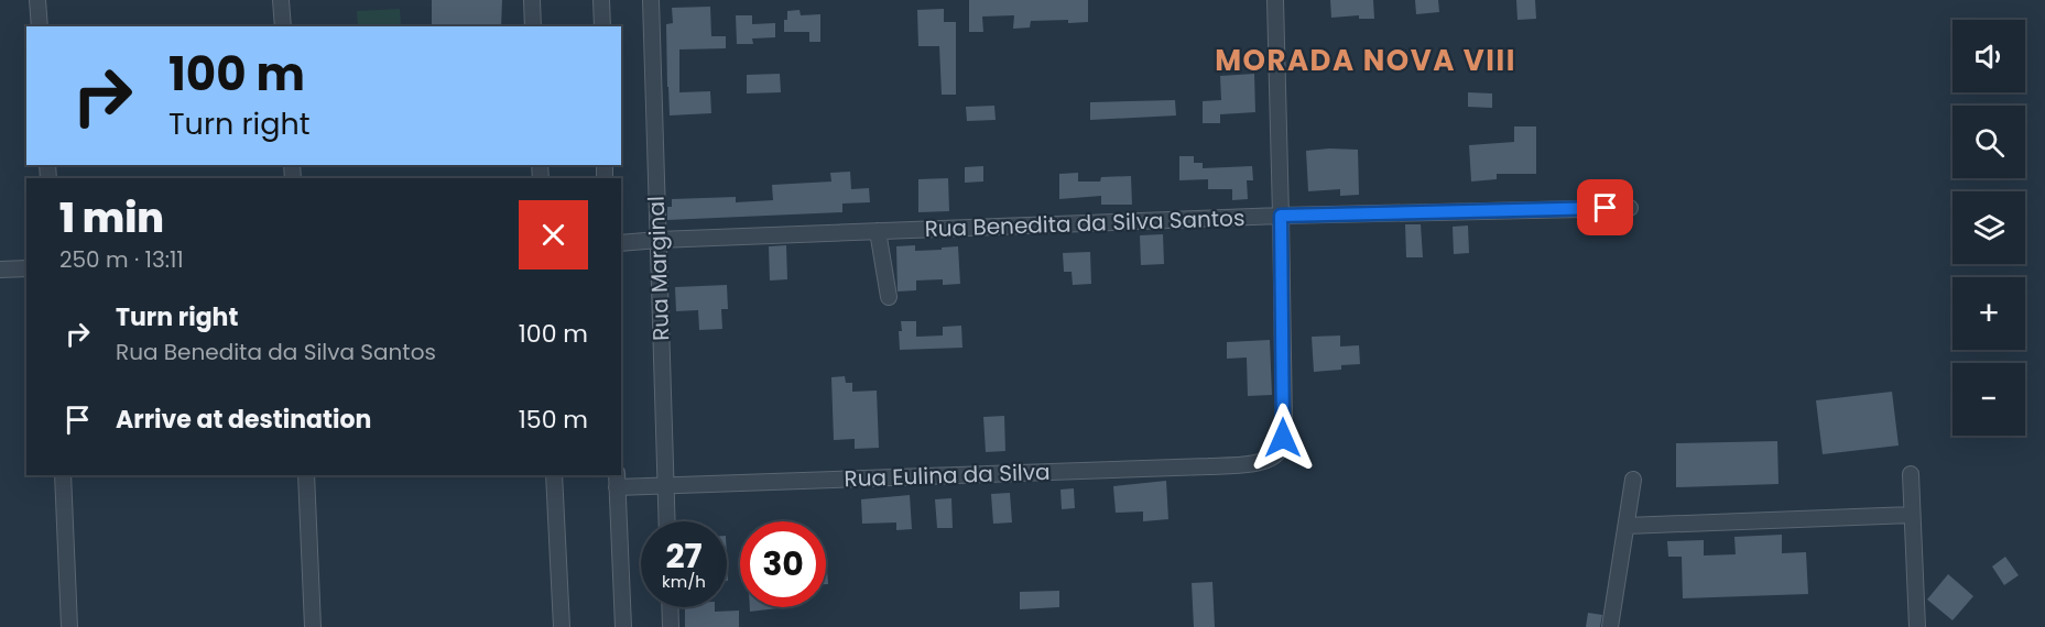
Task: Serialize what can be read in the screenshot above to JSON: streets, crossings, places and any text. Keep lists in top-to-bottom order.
{
  "streets": {
    "street": ["Rua Benedita da Silva Santos", "Rua Marginal", "Rua Eulina da Silva"]
  },
  "crossings": [
    ["Rua Benedita da Silva Santos", "Rua Marginal"],
    ["Rua Benedita da Silva Santos", "Rua Eulina da Silva"],
    ["Rua Marginal", "Rua Eulina da Silva"]
  ],
  "districts": ["MORADA NOVA VIII"],
  "page": {
    "map_buttons": ["+", "−"],
    "turn": ["100 m", "Turn right"],
    "heading": ["1 min", "250 m · 13:11"],
    "list": [
      {
        "name": "Turn right",
        "note": "Rua Benedita da Silva Santos",
        "value": "100 m"
      },
      {
        "name": "Arrive at destination",
        "value": "150 m"
      }
    ],
    "speed": "27 km/h",
    "limit": "30"
  }
}
